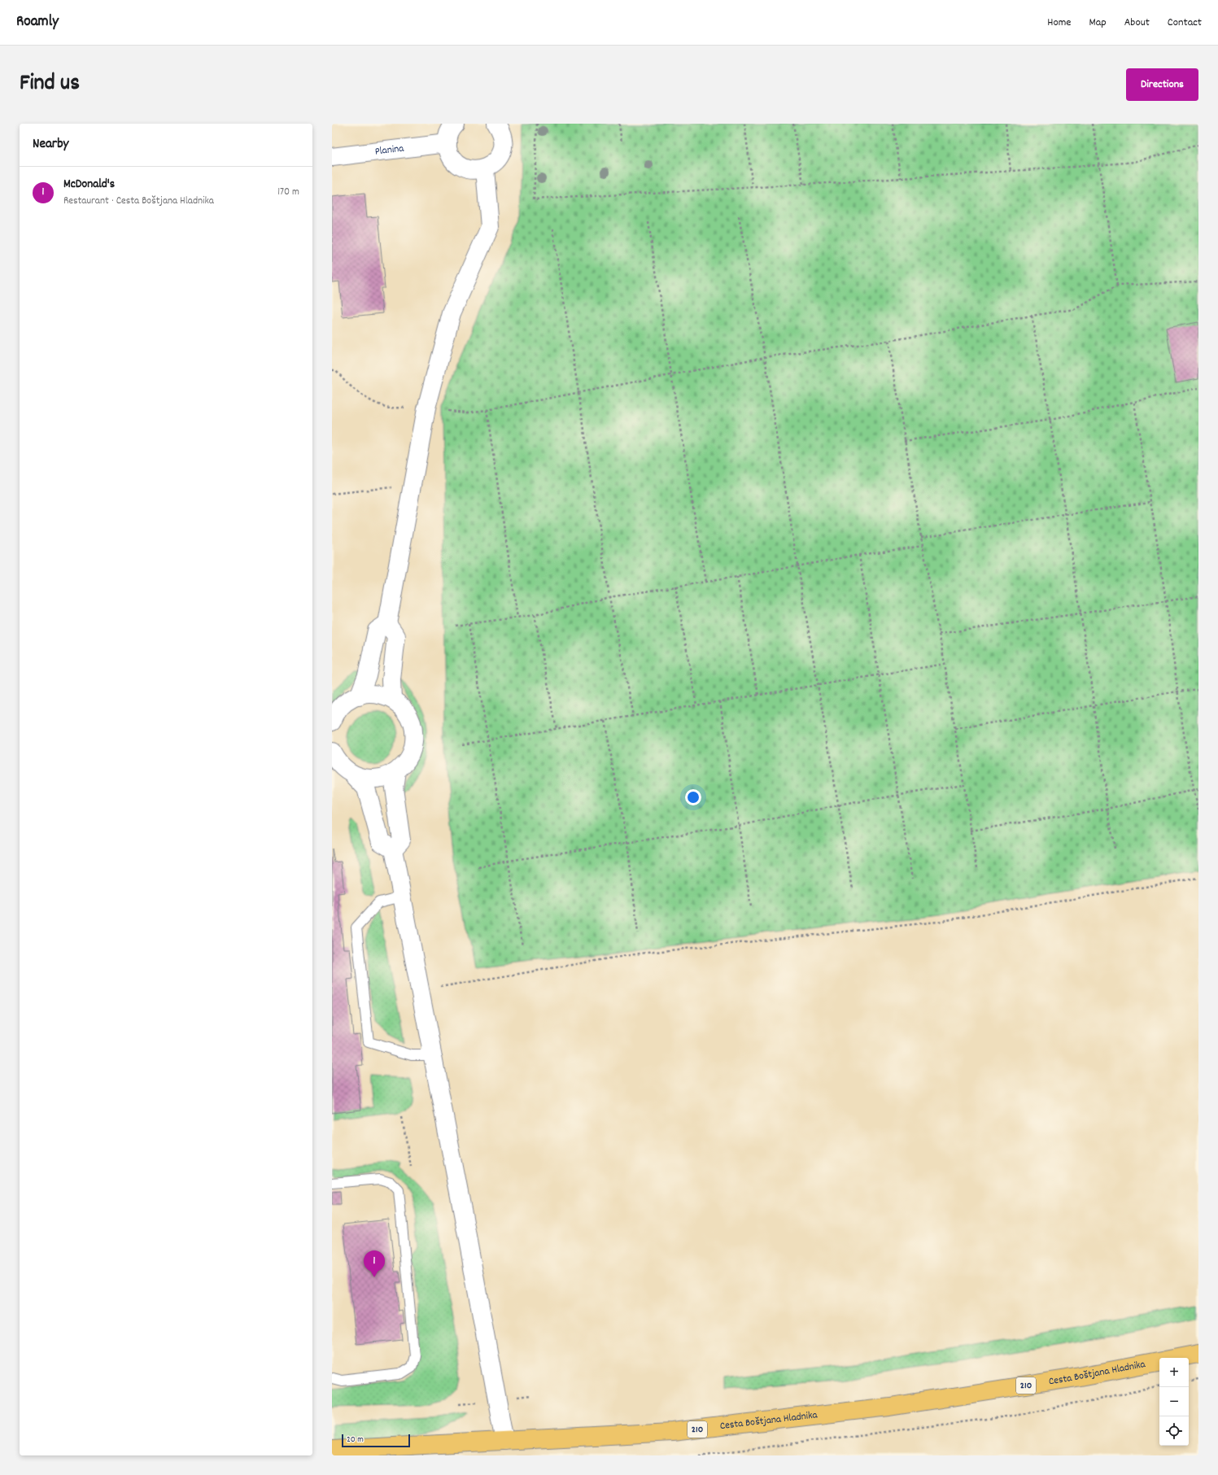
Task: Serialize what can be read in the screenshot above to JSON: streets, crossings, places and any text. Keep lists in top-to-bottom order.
{
  "streets": {
    "main road": ["Cesta Boštjana Hladnika", "210"],
    "street": ["Planina"]
  },
  "scale_bar": "20 m",
  "page": {
    "header": "Roamly",
    "nav": [
      "Home",
      "Map",
      "About",
      "Contact"
    ],
    "title": "Find us",
    "buttons": "Directions",
    "heading": "Nearby",
    "list": [
      {
        "mark": "1",
        "name": "McDonald's",
        "note": "Restaurant · Cesta Boštjana Hladnika",
        "value": "170 m"
      }
    ],
    "pins": "1",
    "map_buttons": ["+", "−"],
    "scale": "20 m"
  }
}
